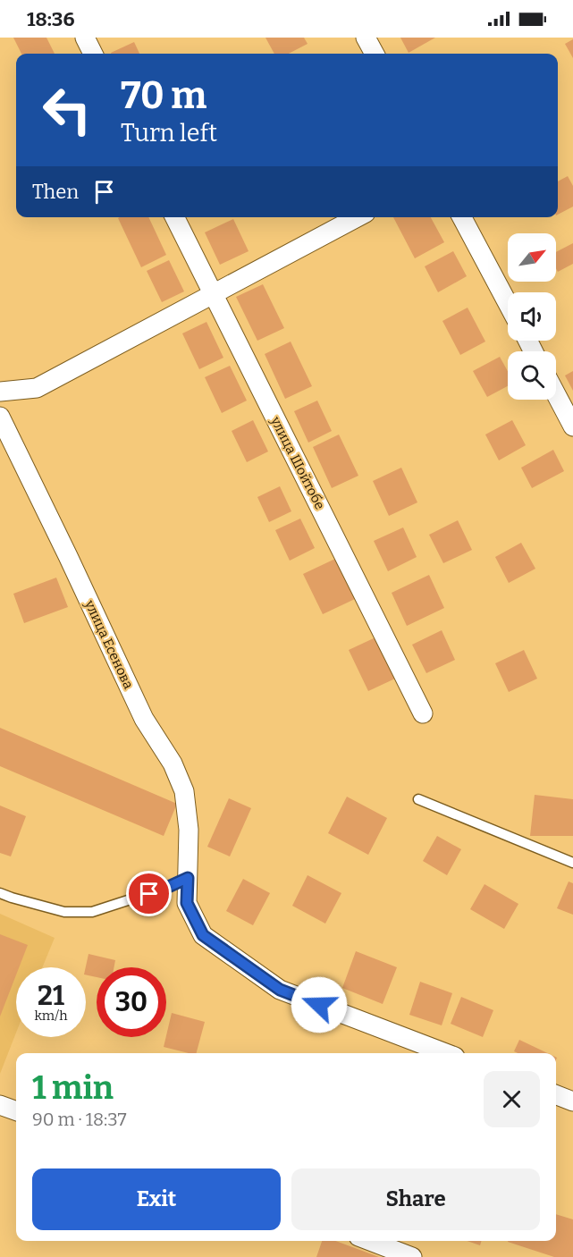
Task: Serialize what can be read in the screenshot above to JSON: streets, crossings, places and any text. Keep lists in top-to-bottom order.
{
  "streets": {
    "street": ["улица Шойтобе", "улица Есенова"]
  },
  "north": "top right",
  "page": {
    "status": "18:36",
    "turn": ["70 m", "Turn left"],
    "then": "Then",
    "speed": "21 km/h",
    "limit": "30",
    "heading": ["1 min", "90 m · 18:37"],
    "buttons": ["Exit", "Share"]
  }
}
